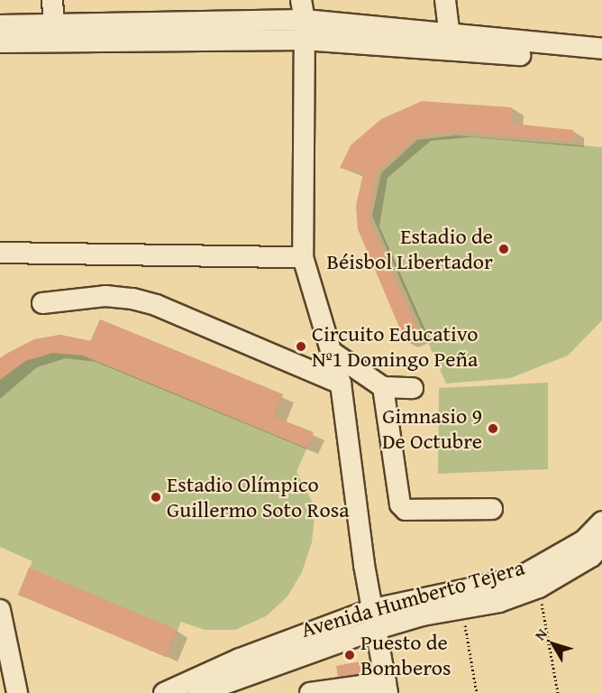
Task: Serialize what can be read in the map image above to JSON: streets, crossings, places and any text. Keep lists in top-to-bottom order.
{
  "streets": {
    "street": ["Avenida Humberto Tejera"]
  },
  "places": [
    "Estadio de Béisbol Libertador",
    "Circuito Educativo Nº1 Domingo Peña",
    "Gimnasio 9 De Octubre",
    "Estadio Olímpico Guillermo Soto Rosa",
    "Puesto de Bomberos"
  ],
  "north": "top left"
}
